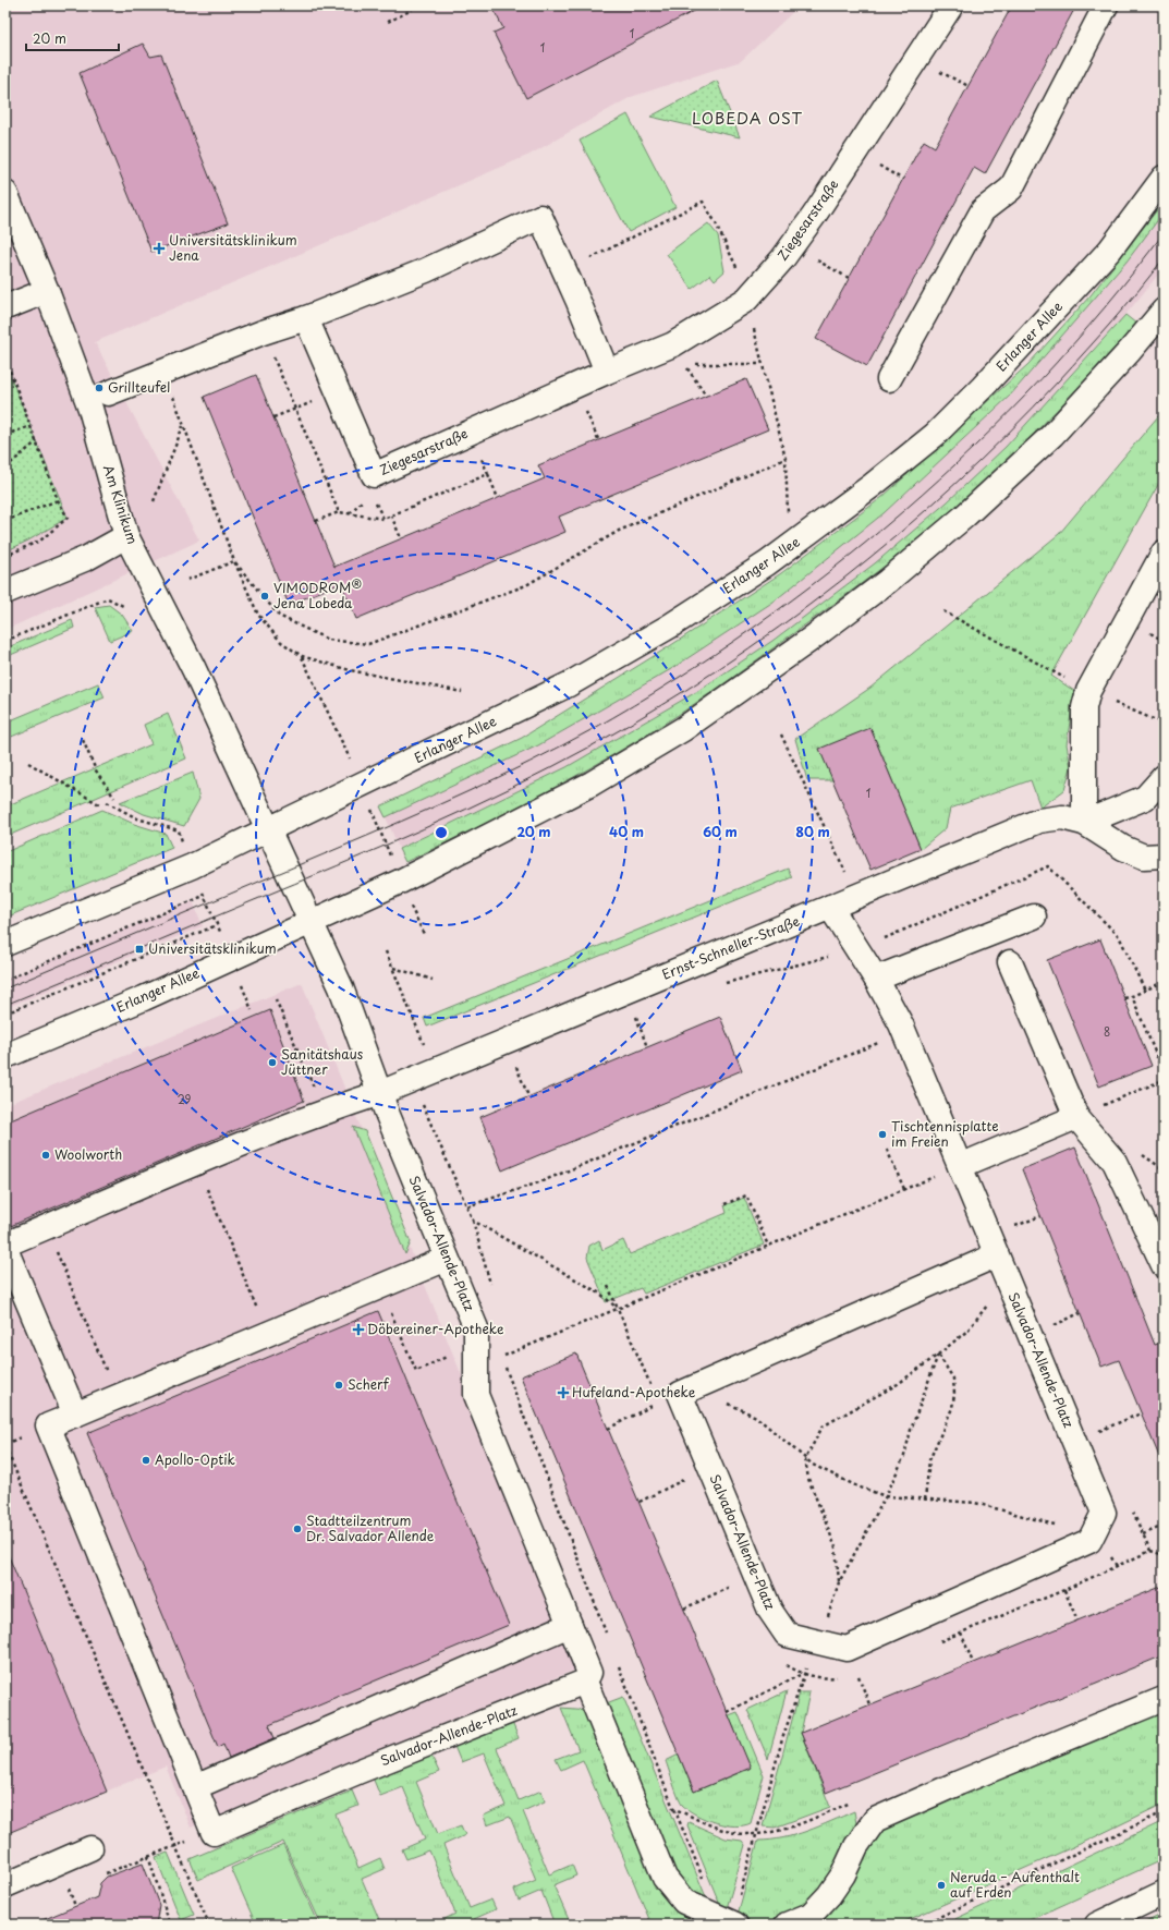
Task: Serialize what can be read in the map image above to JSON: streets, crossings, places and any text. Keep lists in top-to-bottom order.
{
  "streets": {
    "street": [
      "Ziegesarstraße",
      "Erlanger Allee",
      "Am Klinikum",
      "Ernst-Schneller-Straße",
      "Salvador-Allende-Platz"
    ]
  },
  "crossings": [
    ["Erlanger Allee", "Am Klinikum"],
    ["Erlanger Allee", "Salvador-Allende-Platz"],
    ["Ernst-Schneller-Straße", "Salvador-Allende-Platz"]
  ],
  "districts": ["LOBEDA OST"],
  "places": {
    "health": ["Universitätsklinikum Jena", "Döbereiner-Apotheke", "Hufeland-Apotheke"],
    "other": [
      "Grillteufel",
      "VIMODROM® Jena Lobeda",
      "Sanitätshaus Jüttner",
      "Tischtennisplatte im Freien",
      "Woolworth",
      "Scherf",
      "Apollo-Optik",
      "Stadtteilzentrum Dr. Salvador Allende",
      "Neruda – Aufenthalt auf Erden"
    ],
    "transit": ["Universitätsklinikum"]
  },
  "house_numbers": [
    "1",
    "1",
    "1",
    "8",
    "29"
  ],
  "scale_bar": "20 m",
  "rings": [
    "20 m",
    "40 m",
    "60 m",
    "80 m"
  ]
}
